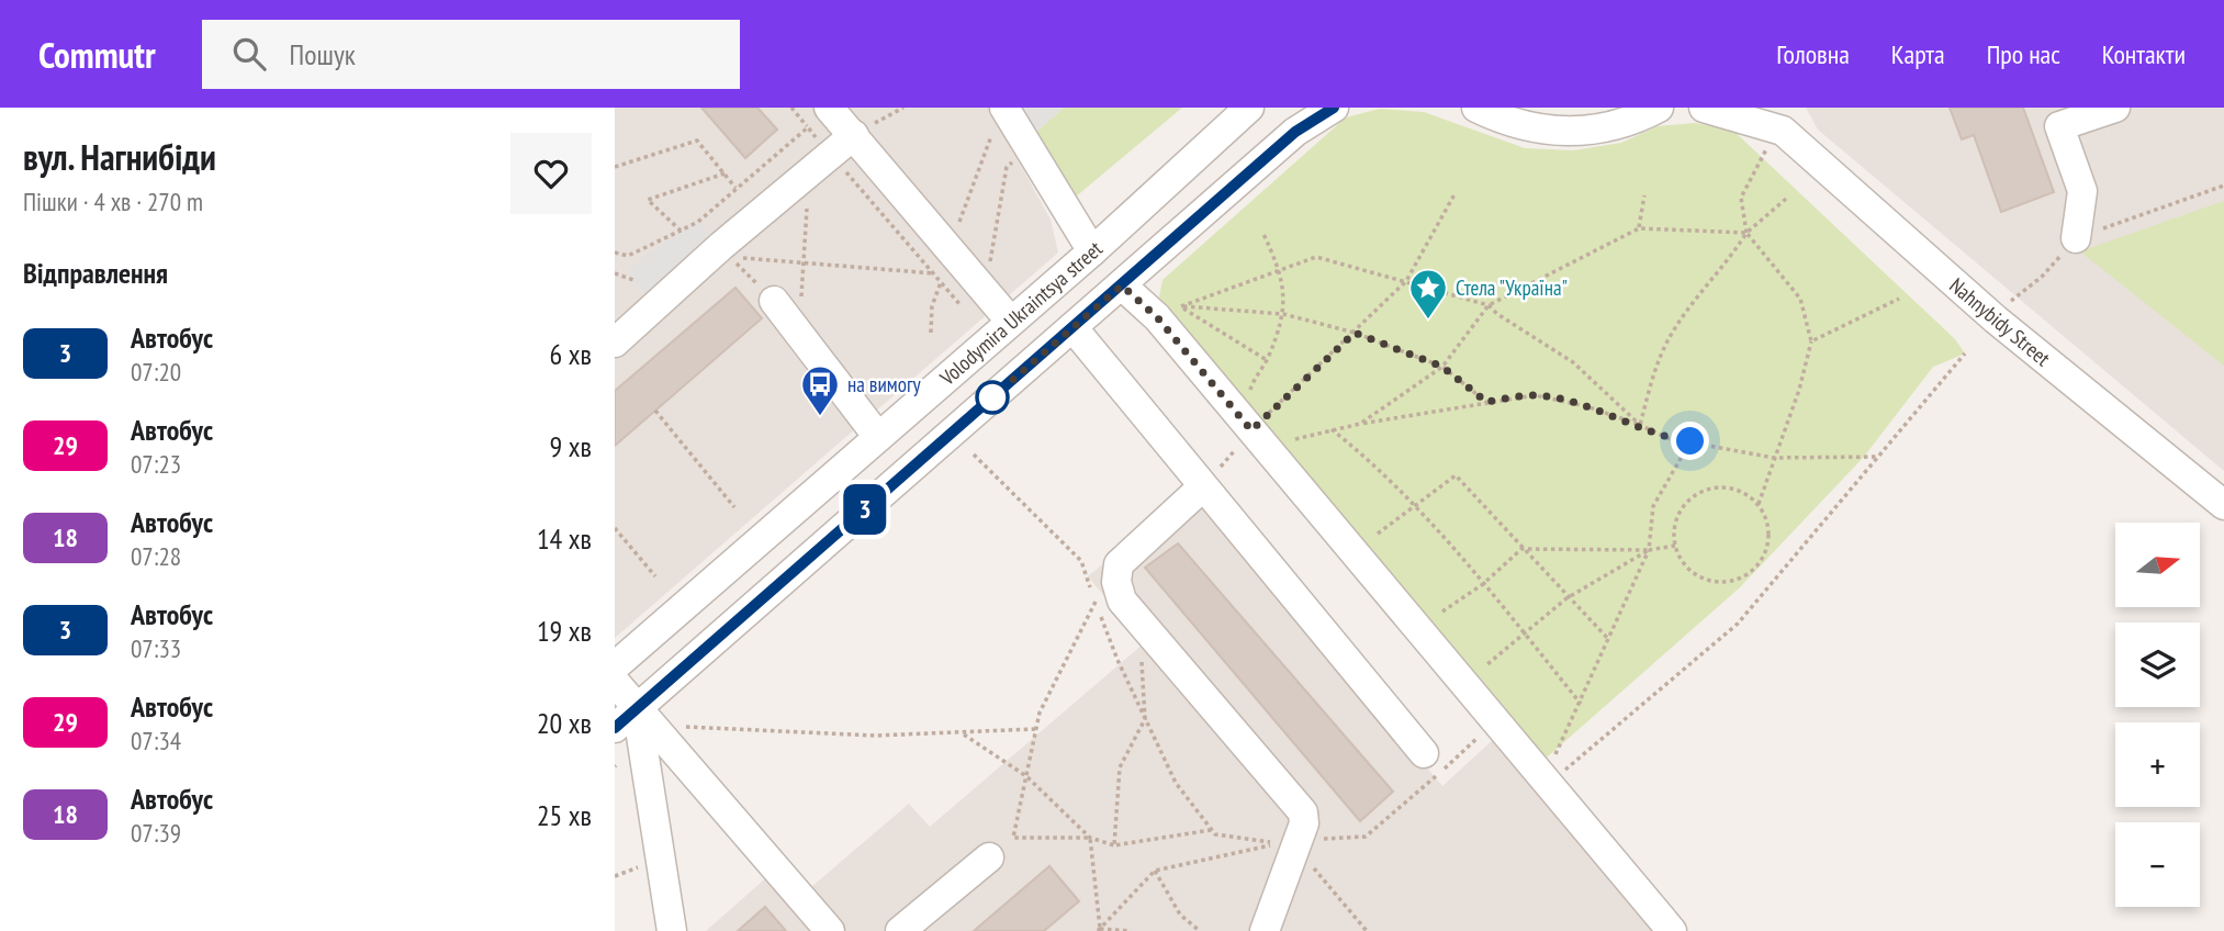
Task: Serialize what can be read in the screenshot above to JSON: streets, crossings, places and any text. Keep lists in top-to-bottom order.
{
  "streets": {
    "street": ["Volodymira Ukraintsya street", "Nahnybidy Street"]
  },
  "places": {
    "place": ["Стела \"Україна\""],
    "bus stop": ["на вимогу"]
  },
  "lines": ["bus line 3"],
  "north": "right",
  "page": {
    "header": "Commutr",
    "search": "Пошук",
    "nav": [
      "Головна",
      "Карта",
      "Про нас",
      "Контакти"
    ],
    "heading": [
      ["вул. Нагнибіди", "Пішки · 4 хв · 270 m"],
      "Відправлення"
    ],
    "on_map": "3",
    "list": [
      {
        "mark": "3",
        "name": "Автобус",
        "note": "07:20",
        "value": "6 хв"
      },
      {
        "mark": "29",
        "name": "Автобус",
        "note": "07:23",
        "value": "9 хв"
      },
      {
        "mark": "18",
        "name": "Автобус",
        "note": "07:28",
        "value": "14 хв"
      },
      {
        "mark": "3",
        "name": "Автобус",
        "note": "07:33",
        "value": "19 хв"
      },
      {
        "mark": "29",
        "name": "Автобус",
        "note": "07:34",
        "value": "20 хв"
      },
      {
        "mark": "18",
        "name": "Автобус",
        "note": "07:39",
        "value": "25 хв"
      }
    ],
    "map_buttons": ["+", "−"]
  }
}
